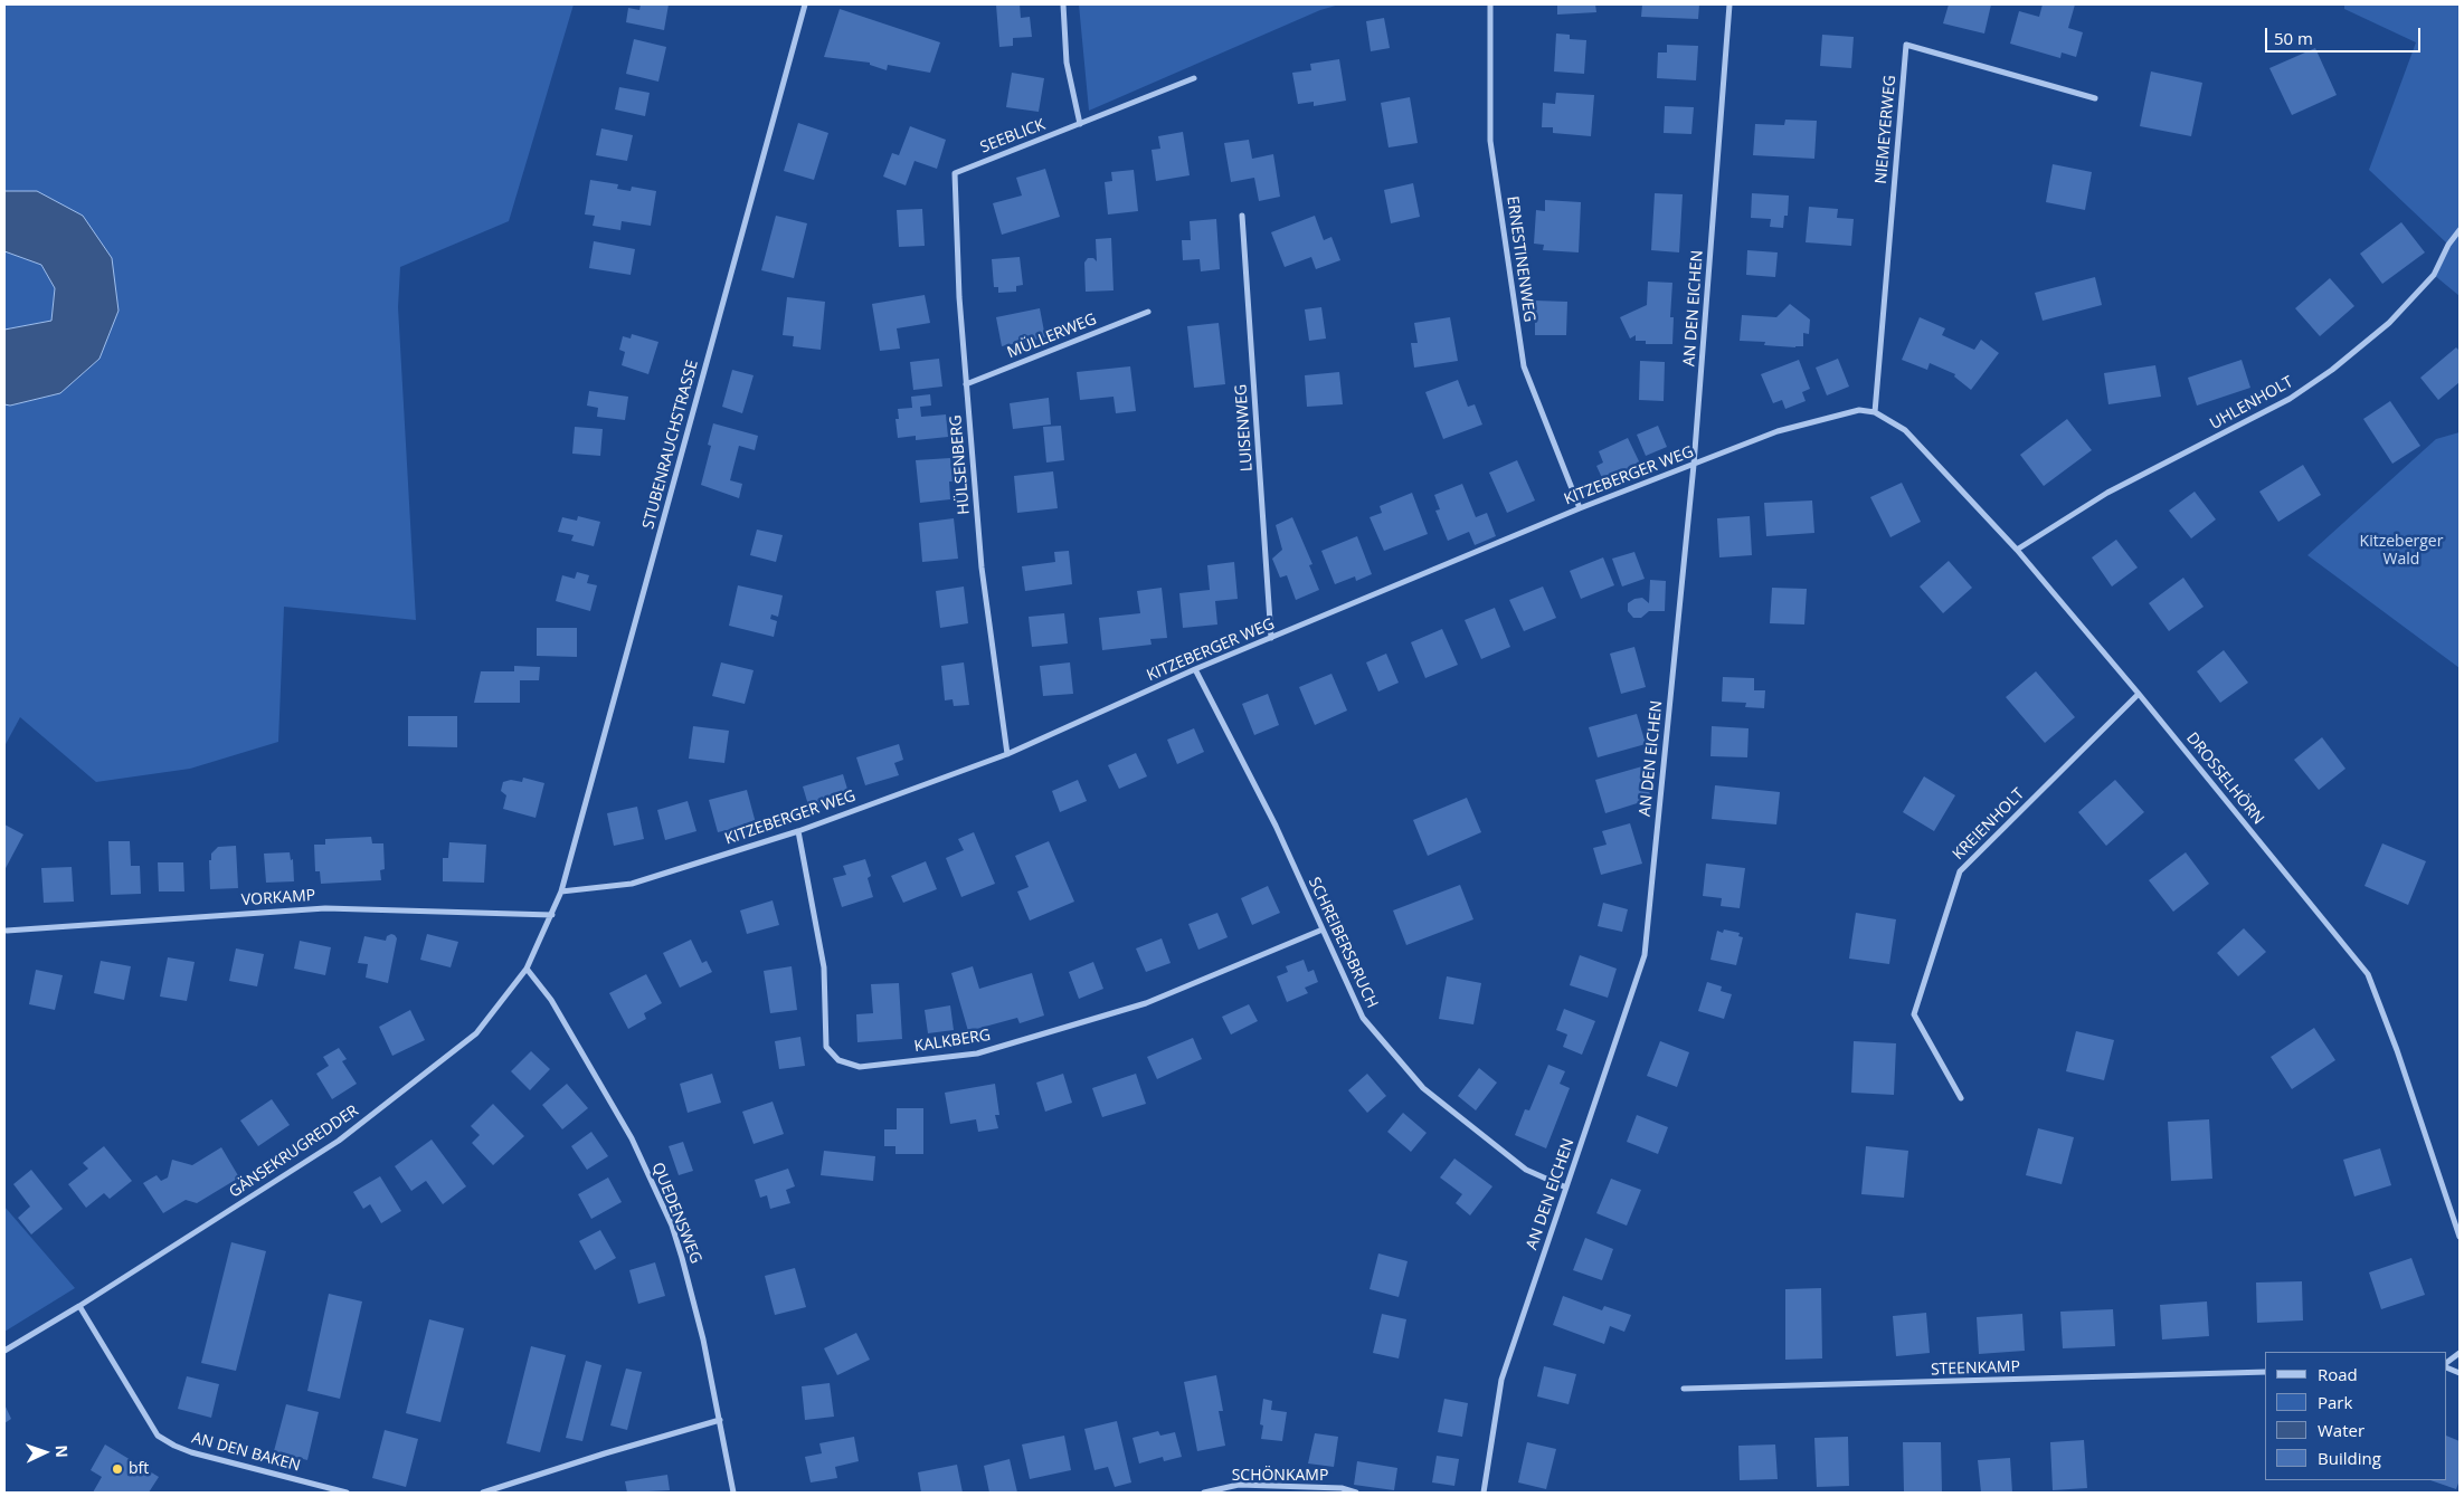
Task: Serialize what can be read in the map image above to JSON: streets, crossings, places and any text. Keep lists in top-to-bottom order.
{
  "streets": {
    "street": [
      "NIEMEYERWEG",
      "SEEBLICK",
      "ERNESTINENWEG",
      "AN DEN EICHEN",
      "MÜLLERWEG",
      "UHLENHOLT",
      "LUISENWEG",
      "STUBENRAUCHSTRASSE",
      "HÜLSENBERG",
      "KITZEBERGER WEG",
      "DROSSELHÖRN",
      "KREIENHOLT",
      "VORKAMP",
      "SCHREIBERSBRUCH",
      "KALKBERG",
      "GÄNSEKRUGREDDER",
      "QUEDENSWEG",
      "STEENKAMP",
      "AN DEN BAKEN",
      "SCHÖNKAMP"
    ]
  },
  "crossings": [
    ["NIEMEYERWEG", "DROSSELHÖRN"],
    ["SEEBLICK", "HÜLSENBERG"],
    ["ERNESTINENWEG", "KITZEBERGER WEG"],
    ["AN DEN EICHEN", "KITZEBERGER WEG"],
    ["AN DEN EICHEN", "SCHREIBERSBRUCH"],
    ["MÜLLERWEG", "HÜLSENBERG"],
    ["UHLENHOLT", "DROSSELHÖRN"],
    ["LUISENWEG", "KITZEBERGER WEG"],
    ["STUBENRAUCHSTRASSE", "KITZEBERGER WEG"],
    ["STUBENRAUCHSTRASSE", "GÄNSEKRUGREDDER"],
    ["HÜLSENBERG", "KITZEBERGER WEG"],
    ["KITZEBERGER WEG", "DROSSELHÖRN"],
    ["KITZEBERGER WEG", "SCHREIBERSBRUCH"],
    ["KITZEBERGER WEG", "KALKBERG"],
    ["KITZEBERGER WEG", "GÄNSEKRUGREDDER"],
    ["DROSSELHÖRN", "KREIENHOLT"],
    ["VORKAMP", "GÄNSEKRUGREDDER"],
    ["SCHREIBERSBRUCH", "KALKBERG"],
    ["GÄNSEKRUGREDDER", "QUEDENSWEG"],
    ["GÄNSEKRUGREDDER", "AN DEN BAKEN"]
  ],
  "parks": ["Kitzeberger Wald"],
  "places": ["bft"],
  "legend": [
    "Road",
    "Park",
    "Water",
    "Building"
  ],
  "scale_bar": "50 m",
  "north": "right"
}
